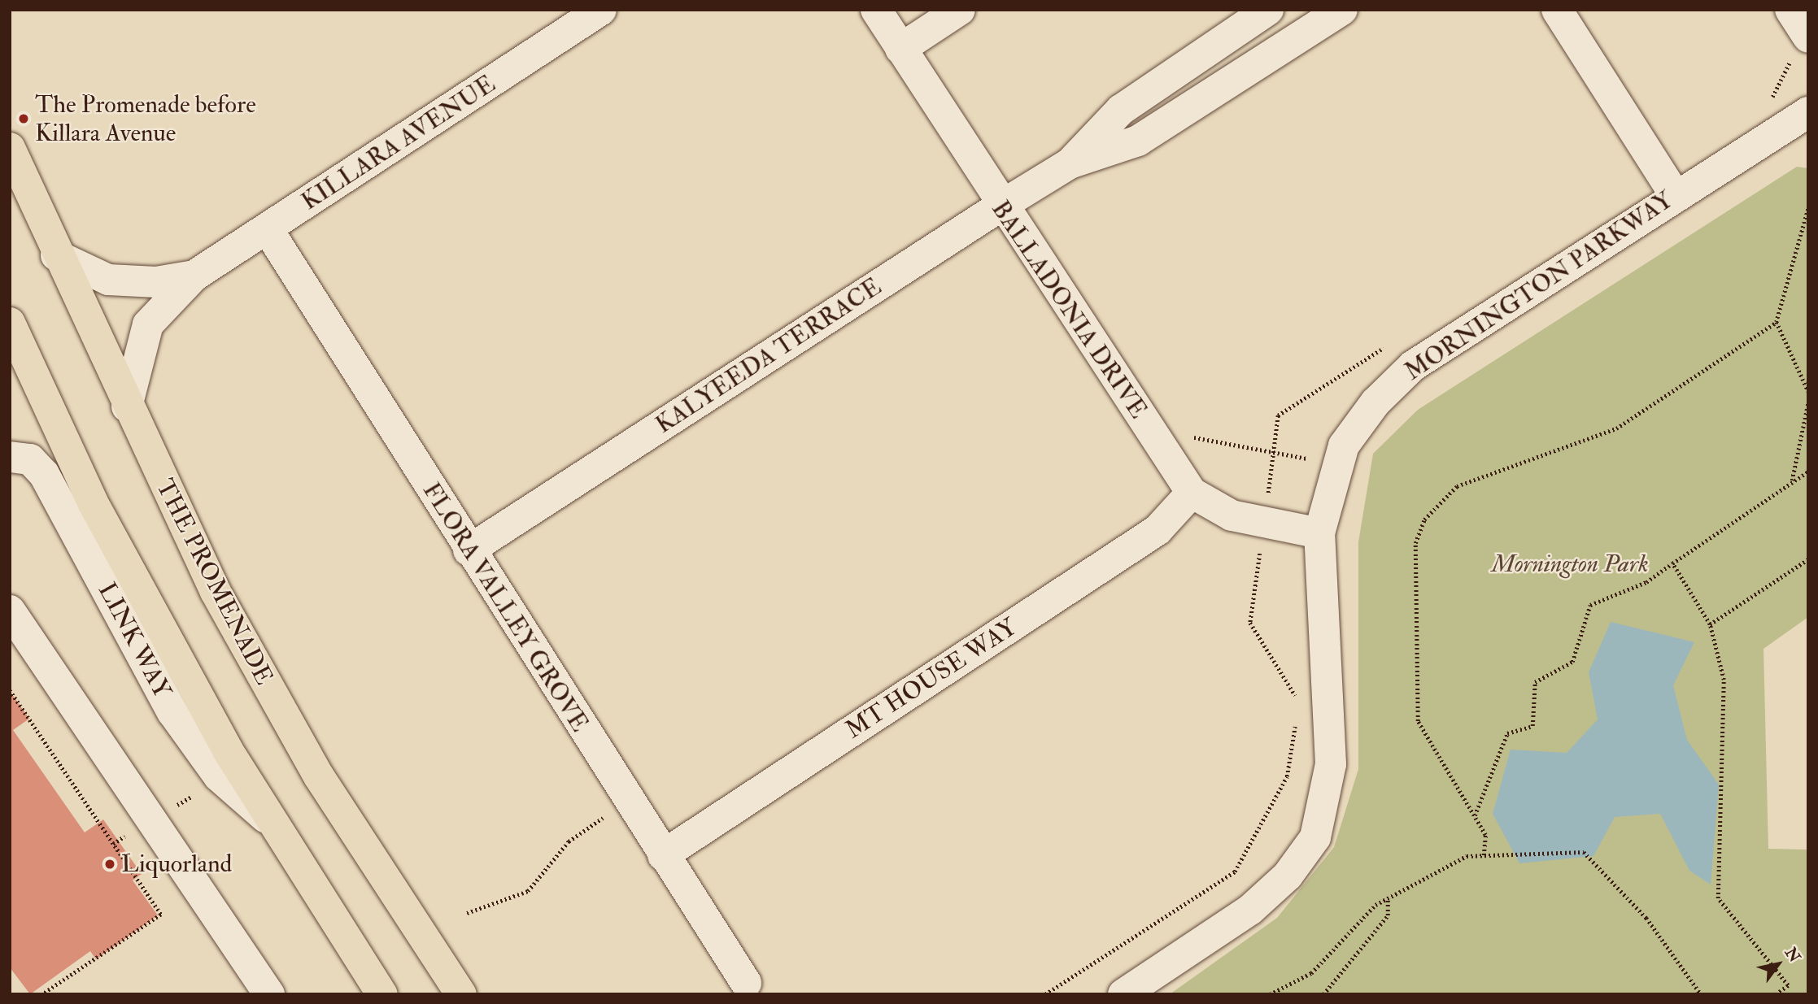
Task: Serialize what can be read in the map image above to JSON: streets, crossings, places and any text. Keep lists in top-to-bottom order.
{
  "streets": {
    "main road": ["THE PROMENADE"],
    "street": [
      "KILLARA AVENUE",
      "MORNINGTON PARKWAY",
      "BALLADONIA DRIVE",
      "KALYEEDA TERRACE",
      "FLORA VALLEY GROVE",
      "LINK WAY",
      "MT HOUSE WAY"
    ]
  },
  "crossings": [
    ["KILLARA AVENUE", "THE PROMENADE"],
    ["KILLARA AVENUE", "FLORA VALLEY GROVE"],
    ["MORNINGTON PARKWAY", "BALLADONIA DRIVE"],
    ["BALLADONIA DRIVE", "KALYEEDA TERRACE"],
    ["BALLADONIA DRIVE", "MT HOUSE WAY"],
    ["KALYEEDA TERRACE", "FLORA VALLEY GROVE"],
    ["FLORA VALLEY GROVE", "MT HOUSE WAY"]
  ],
  "parks": ["Mornington Park"],
  "places": ["The Promenade before Killara Avenue", "Liquorland"],
  "north": "top right"
}
